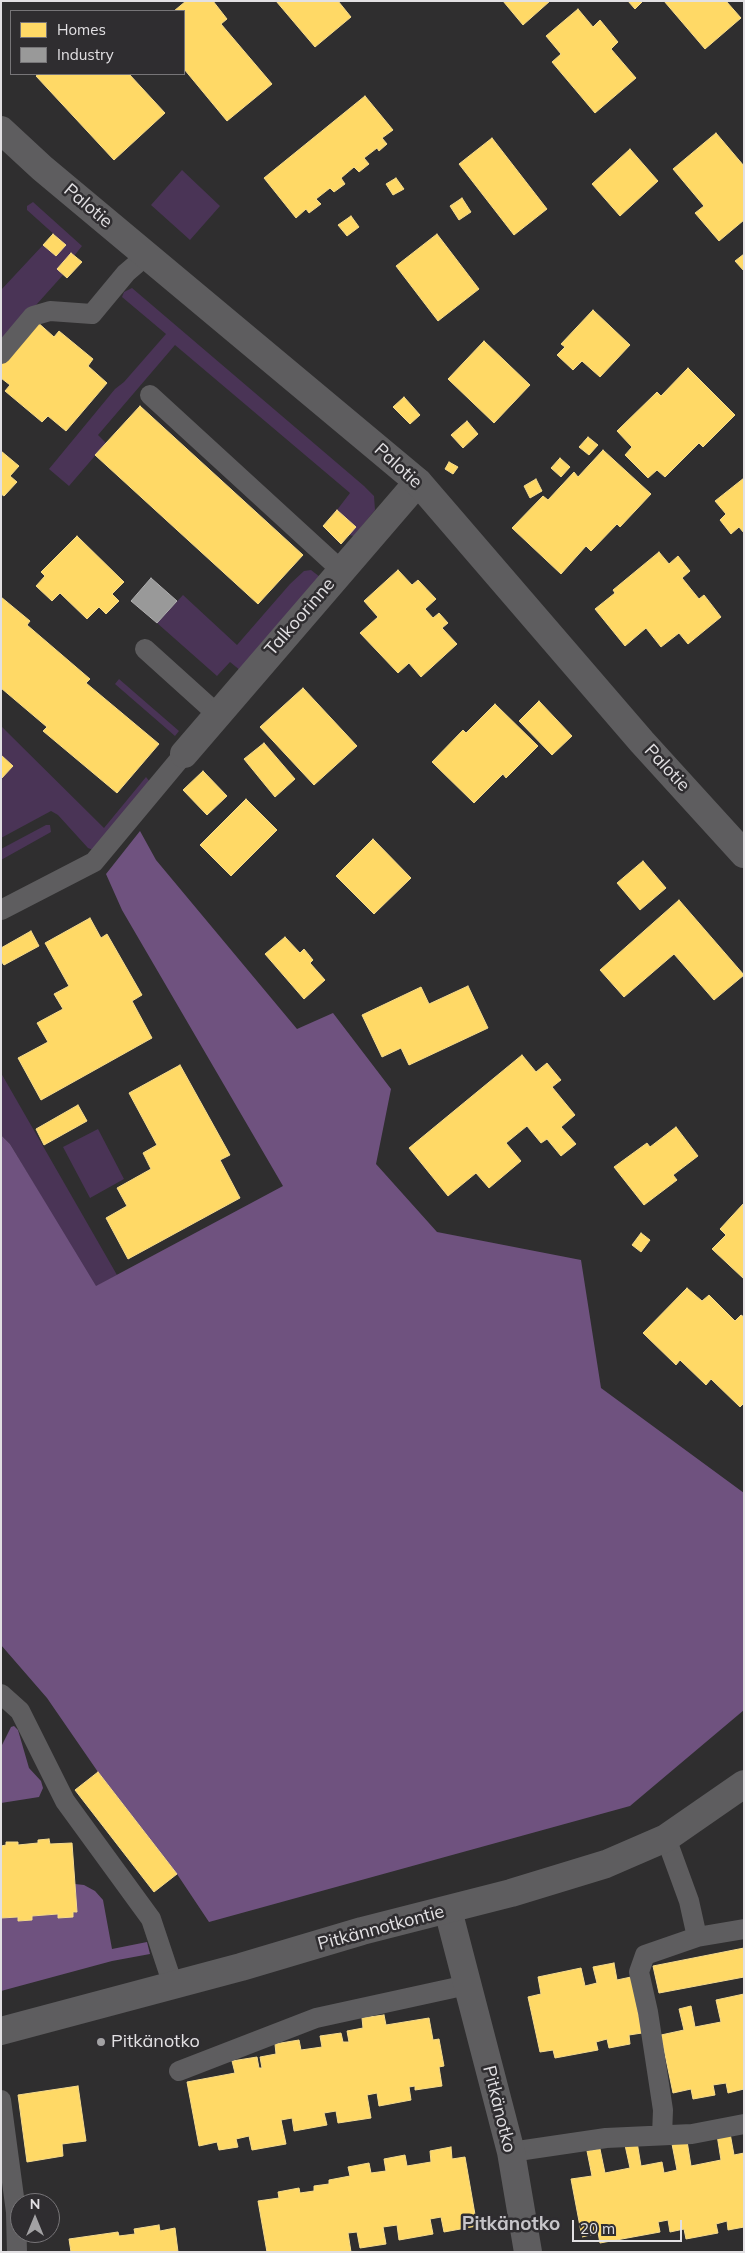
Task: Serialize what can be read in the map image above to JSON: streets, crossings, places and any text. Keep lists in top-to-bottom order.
{
  "streets": {
    "street": [
      "Palotie",
      "Talkoorinne",
      "Pitkännotkontie",
      "Pitkänotko"
    ]
  },
  "crossings": [
    ["Palotie", "Talkoorinne"],
    ["Pitkännotkontie", "Pitkänotko"]
  ],
  "districts": ["Pitkänotko"],
  "places": ["Pitkänotko"],
  "legend": ["Homes", "Industry"],
  "scale_bar": "20 m",
  "north": "top"
}
